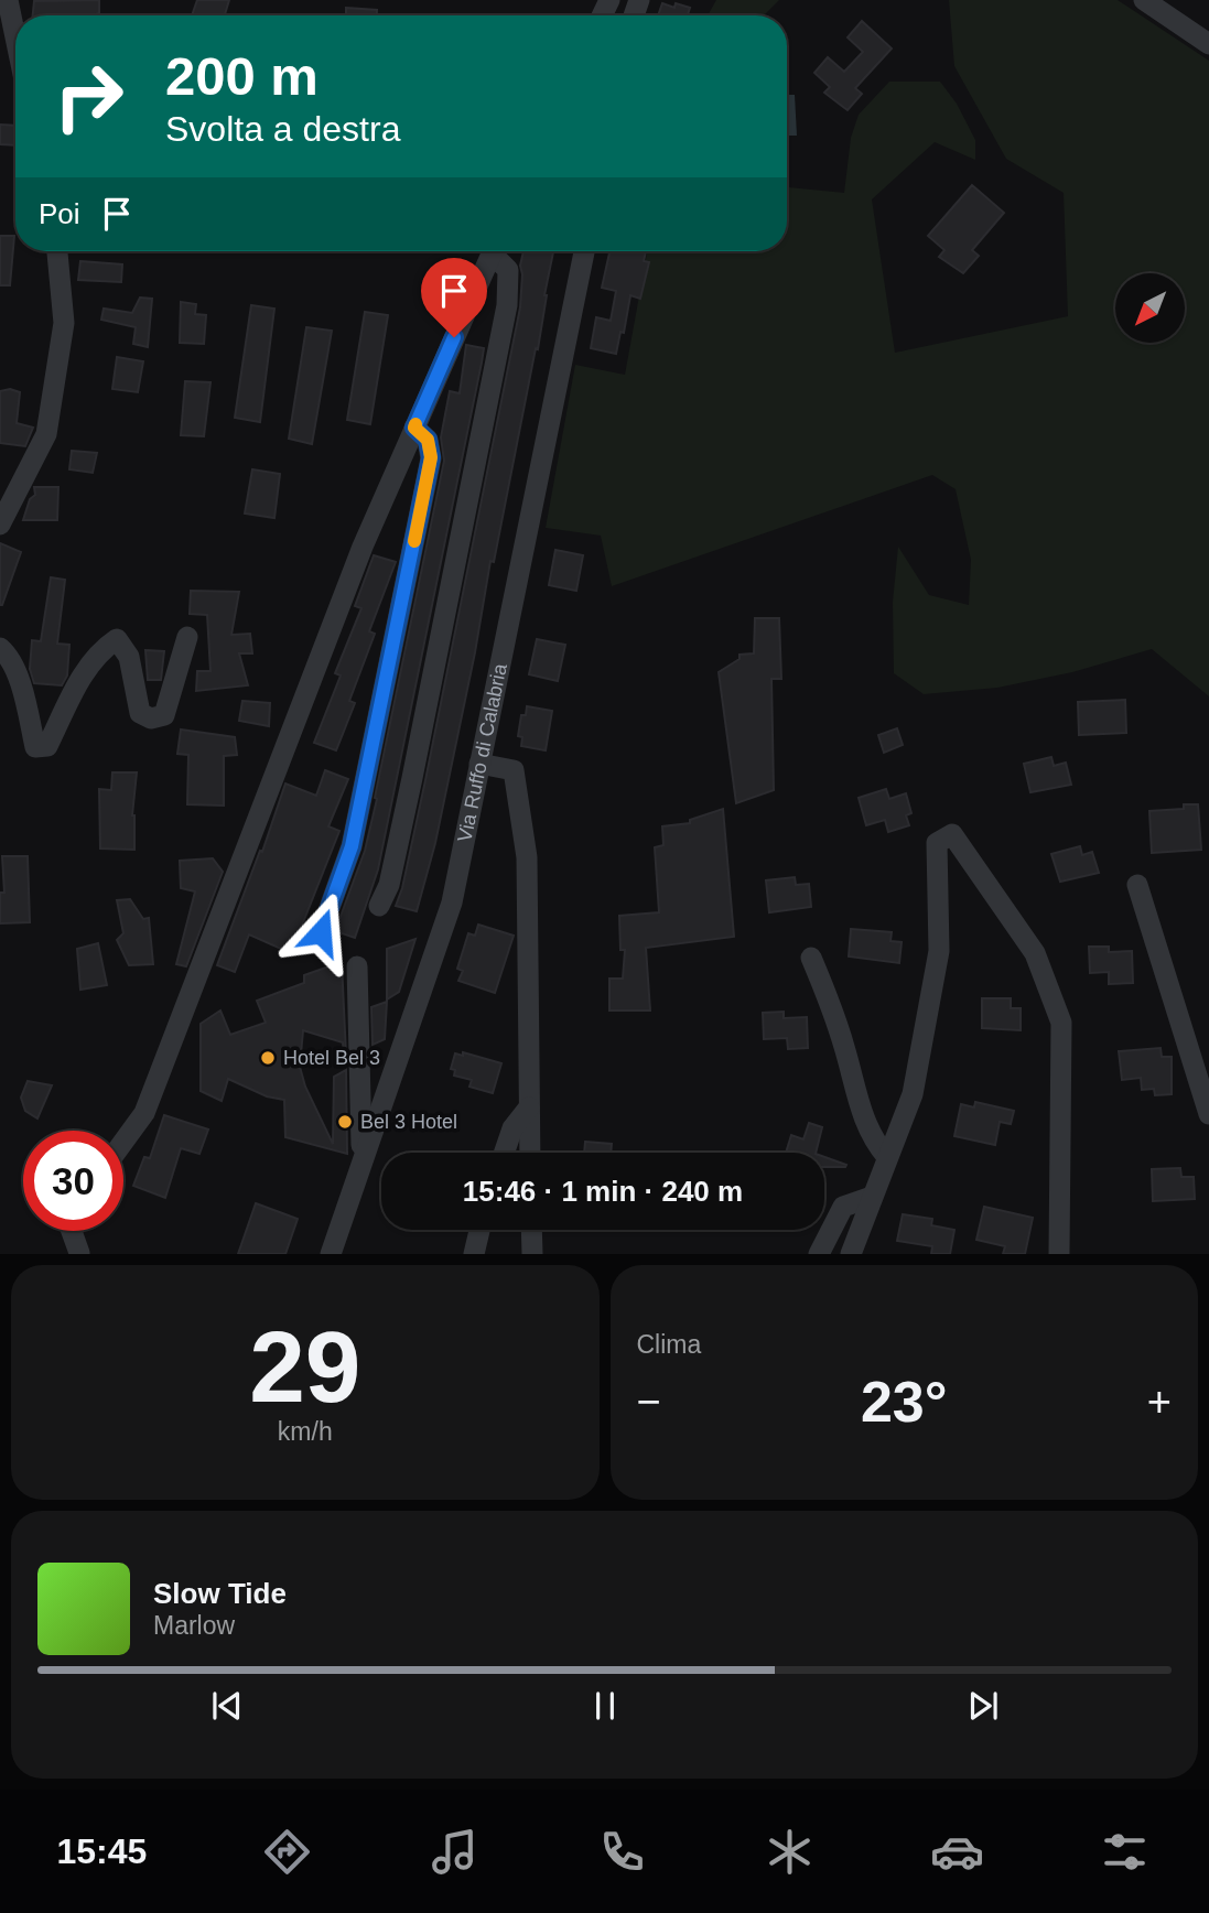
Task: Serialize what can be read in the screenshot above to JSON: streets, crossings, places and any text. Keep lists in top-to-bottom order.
{
  "streets": {
    "street": ["Via Ruffo di Calabria"]
  },
  "places": ["Hotel Bel 3", "Bel 3 Hotel"],
  "north": "bottom left",
  "page": {
    "turn": ["200 m", "Svolta a destra"],
    "then": "Poi",
    "limit": "30",
    "trip": "15:46 · 1 min · 240 m",
    "tile": [
      ["29", "km/h"],
      "Clima"
    ],
    "heat": ["−", "23°", "+"],
    "song": ["Slow Tide", "Marlow"],
    "tabs": "15:45"
  }
}
